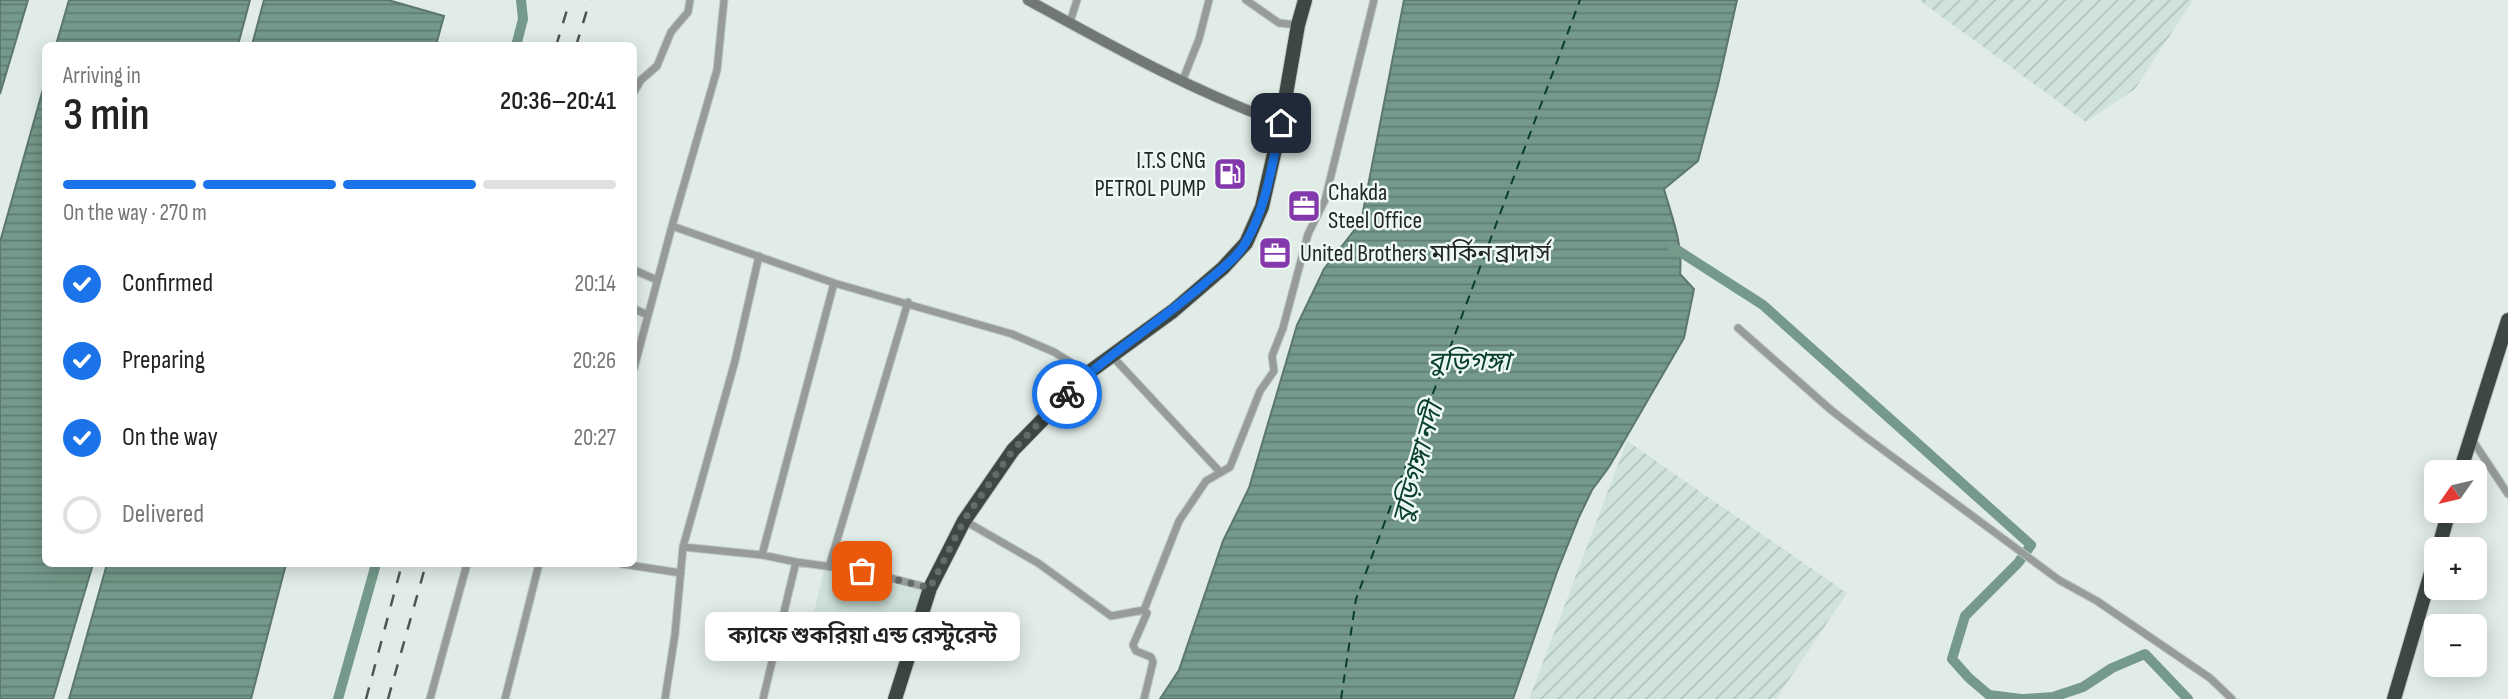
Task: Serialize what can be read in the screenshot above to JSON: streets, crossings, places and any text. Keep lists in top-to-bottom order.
{
  "water": ["বুড়িগঙ্গা", "বুড়িগঙ্গা নদী"],
  "places": {
    "fuel station": ["I.T.S CNG PETROL PUMP"],
    "office": ["Chakda Steel Office", "United Brothers মার্কিন ব্রাদার্স"],
    "other": ["ক্যাফে শুকরিয়া এন্ড রেস্টুরেন্ট"]
  },
  "north": "bottom left",
  "page": {
    "heading": ["3 min", "Arriving in", "20:36–20:41"],
    "bar": "On the way · 270 m",
    "list": [
      ["Confirmed", "20:14"],
      ["Preparing", "20:26"],
      ["On the way", "20:27"],
      "Delivered"
    ],
    "map_buttons": ["+", "−"],
    "bubble": "ক্যাফে শুকরিয়া এন্ড রেস্টুরেন্ট"
  }
}
